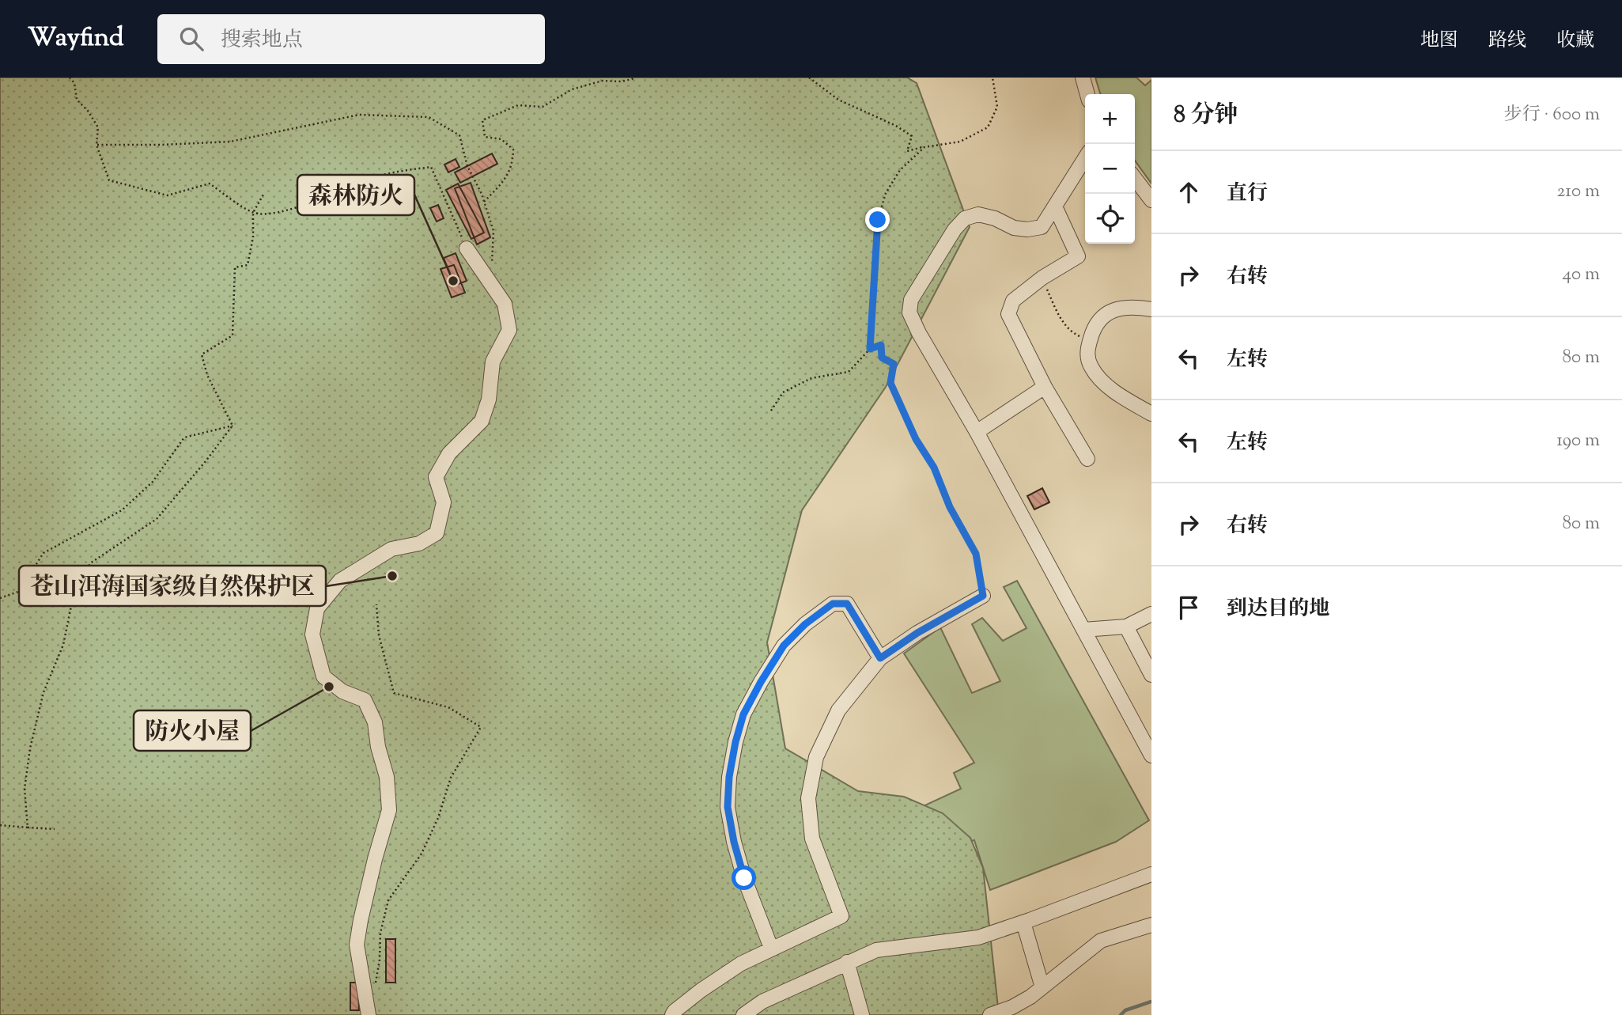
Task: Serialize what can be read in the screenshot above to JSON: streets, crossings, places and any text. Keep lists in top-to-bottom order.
{
  "places": ["森林防火", "苍山洱海国家级自然保护区", "防火小屋"],
  "page": {
    "header": "Wayfind",
    "search": "搜索地点",
    "nav": ["地图", "路线", "收藏"],
    "heading": ["8 分钟", "步行 · 600 m"],
    "map_buttons": ["+", "−"],
    "list": [
      ["直行", "210 m"],
      ["右转", "40 m"],
      ["左转", "80 m"],
      ["左转", "190 m"],
      ["右转", "80 m"],
      "到达目的地"
    ]
  }
}
